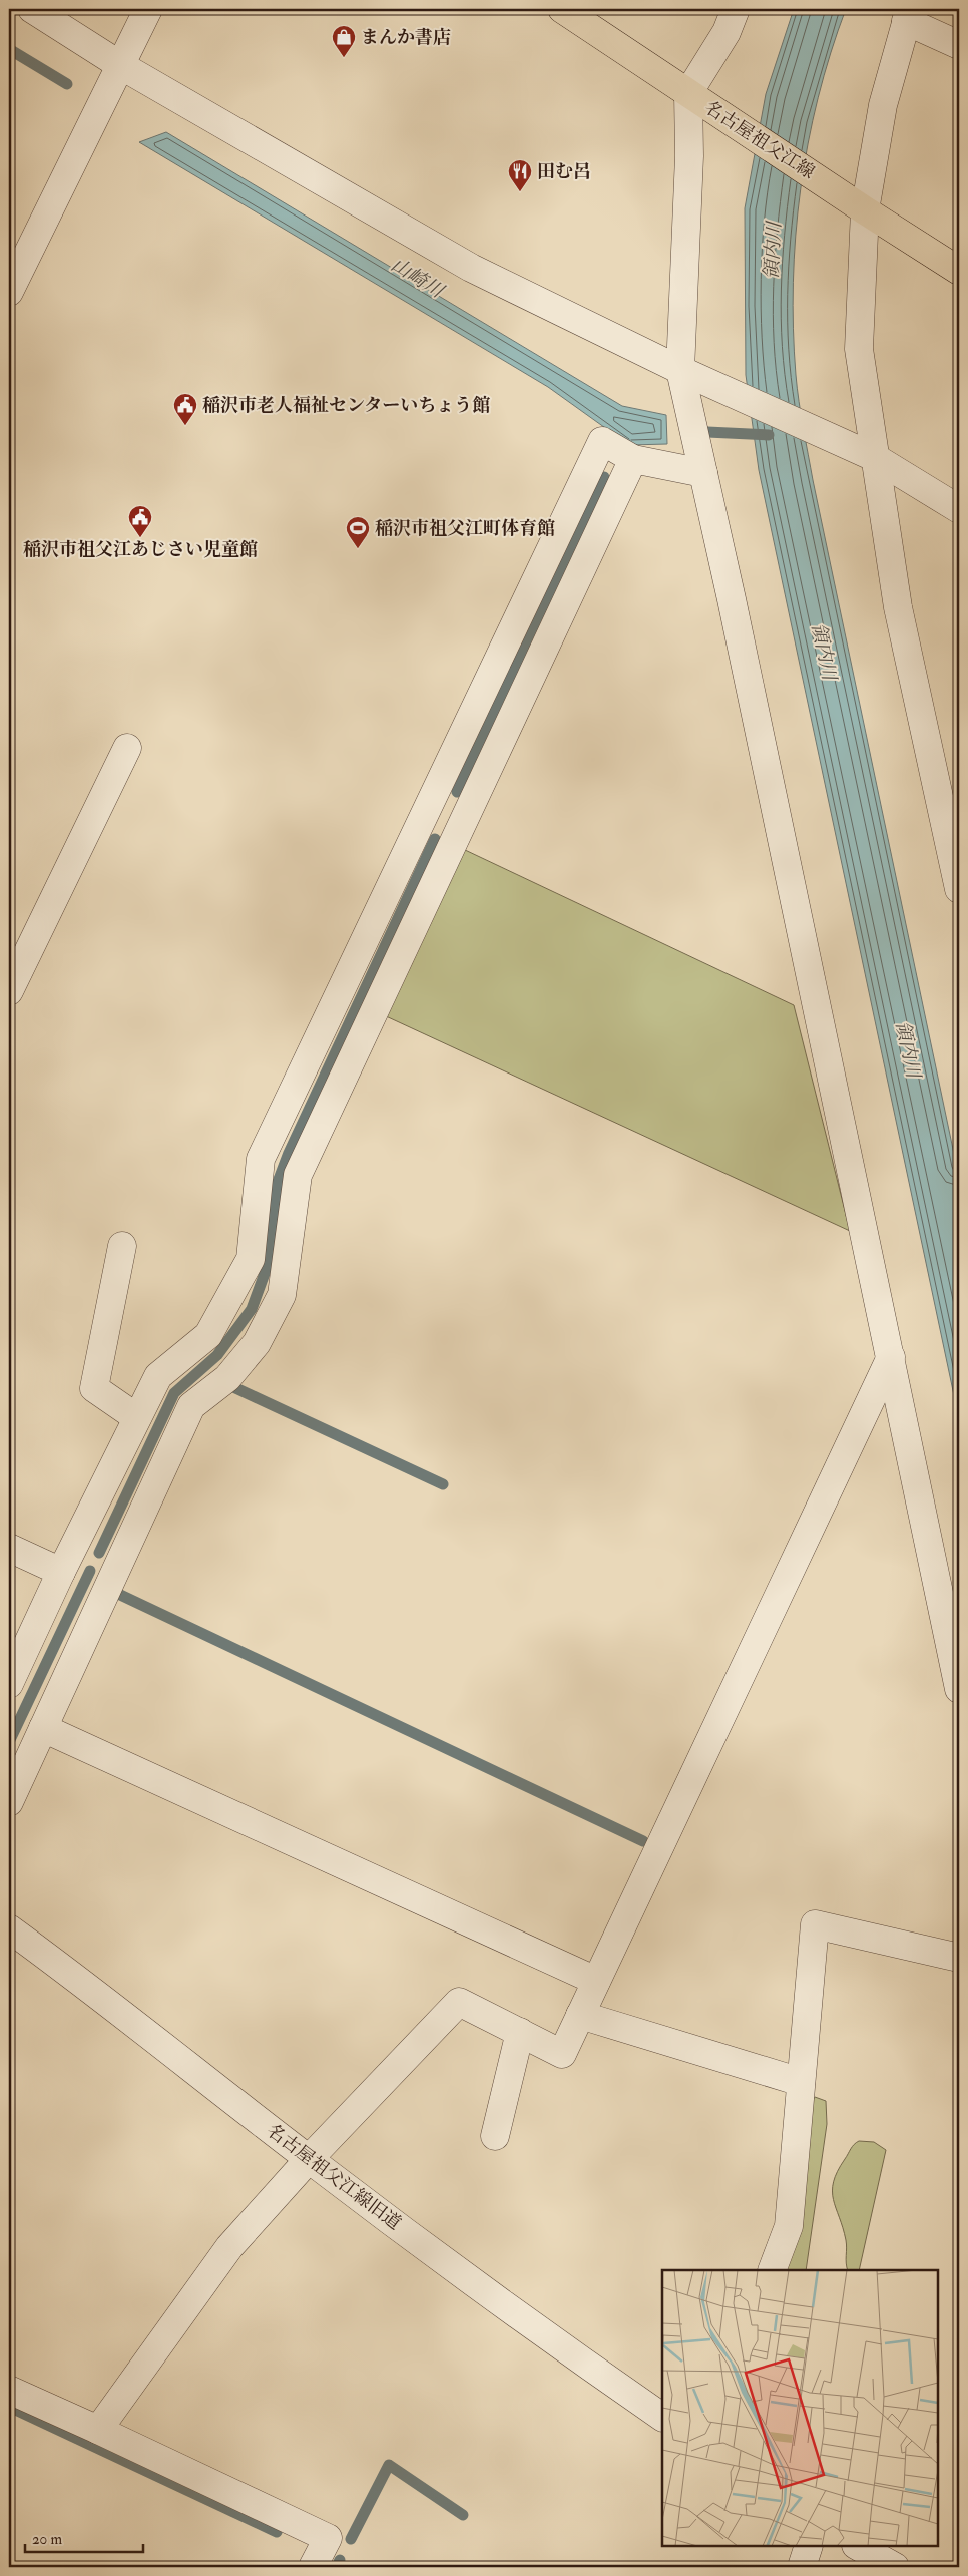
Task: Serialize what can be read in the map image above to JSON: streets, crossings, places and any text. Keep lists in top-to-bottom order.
{
  "streets": {
    "main road": ["名古屋祖父江線"],
    "street": ["名古屋祖父江線旧道"]
  },
  "water": ["領内川", "山崎川"],
  "places": {
    "shop": ["まんか書店"],
    "restaurant": ["田む呂"],
    "public building": ["稲沢市老人福祉センターいちょう館", "稲沢市祖父江あじさい児童館"],
    "sports": ["稲沢市祖父江町体育館"]
  },
  "scale_bar": "20 m"
}
